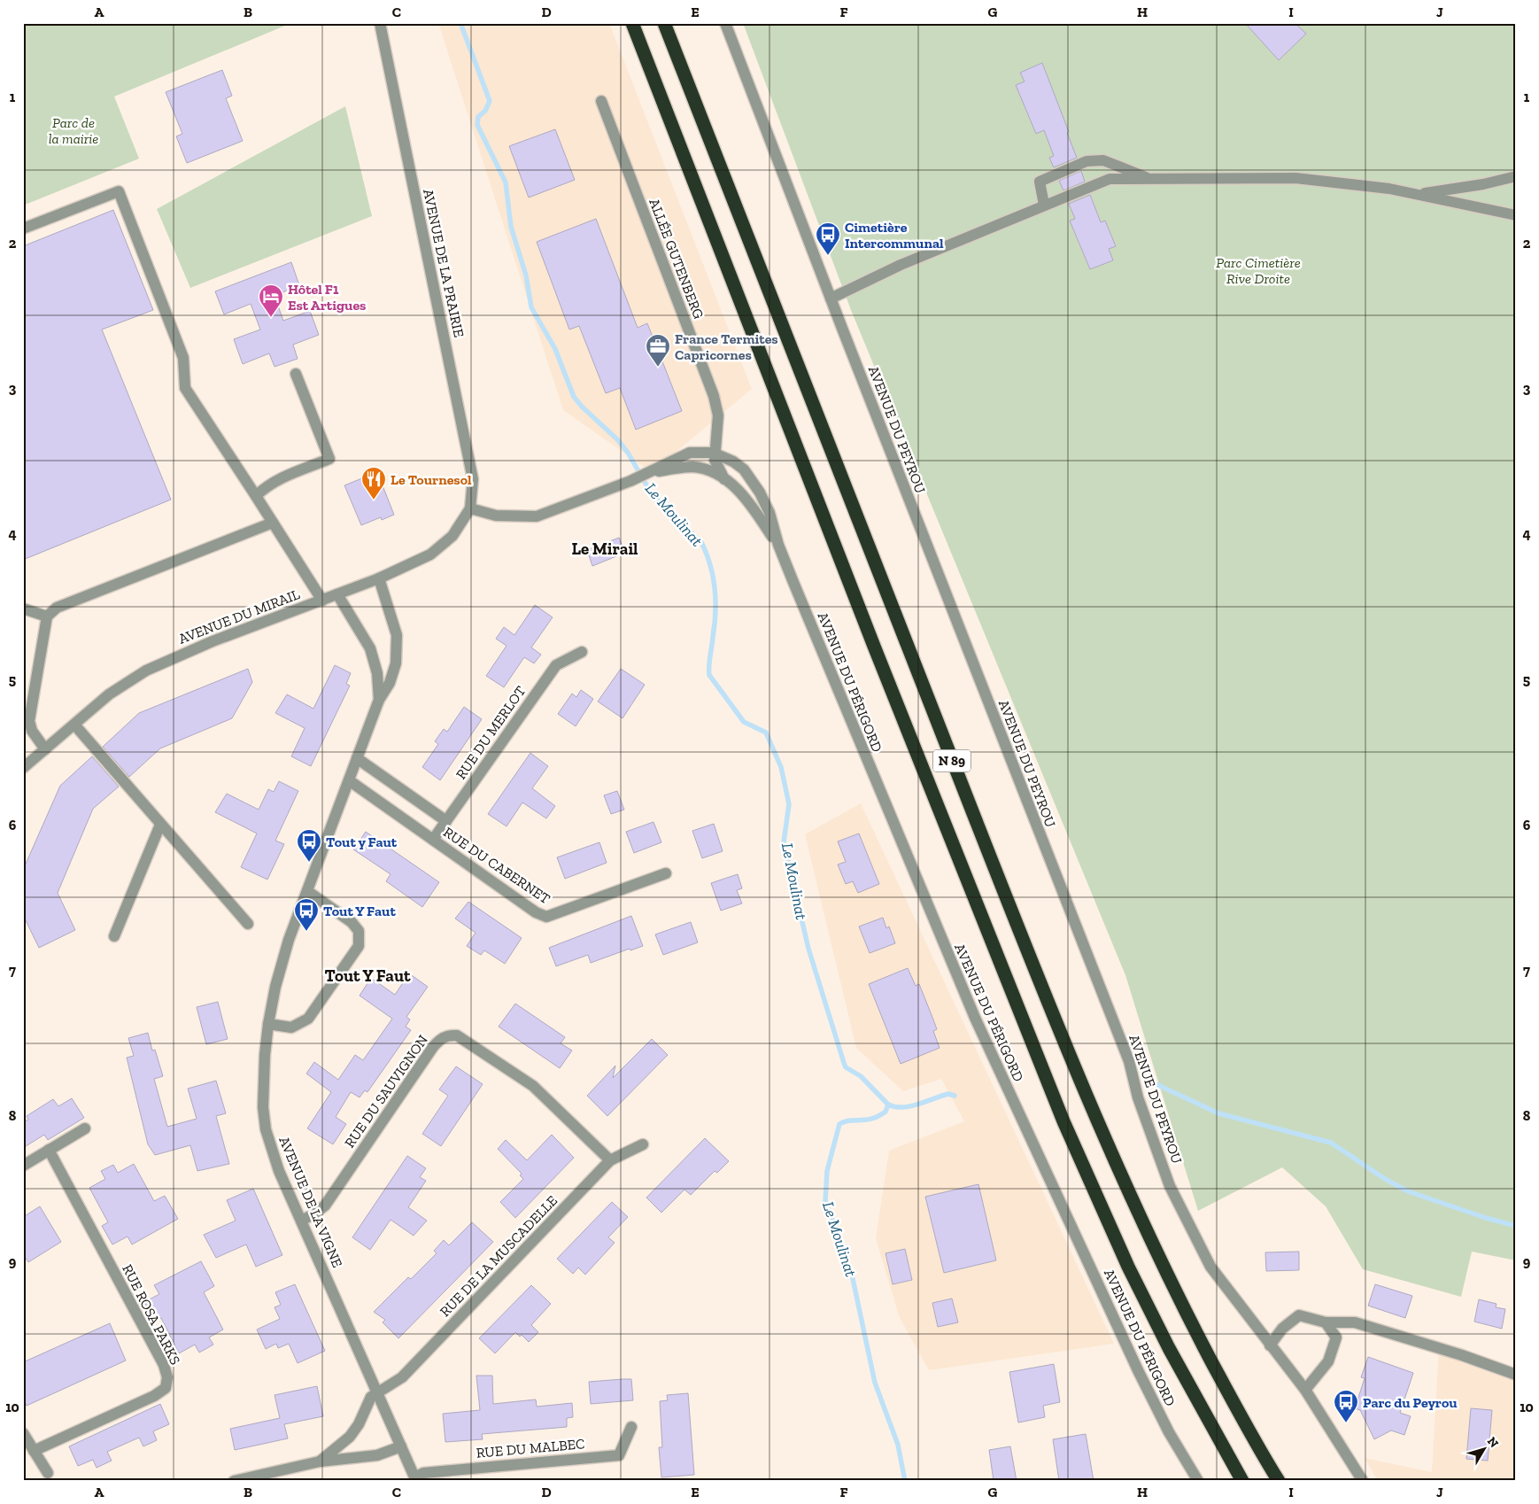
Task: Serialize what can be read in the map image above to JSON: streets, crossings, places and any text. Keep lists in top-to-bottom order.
{
  "streets": {
    "highway": ["N 89"],
    "street": [
      "ALLÉE GUTENBERG",
      "AVENUE DE LA PRAIRIE",
      "AVENUE DU PEYROU",
      "AVENUE DU MIRAIL",
      "AVENUE DU PÉRIGORD",
      "RUE DU MERLOT",
      "RUE DU CABERNET",
      "RUE DU SAUVIGNON",
      "AVENUE DE LA VIGNE",
      "RUE DE LA MUSCADELLE",
      "RUE ROSA PARKS",
      "RUE DU MALBEC"
    ]
  },
  "crossings": [
    ["ALLÉE GUTENBERG", "AVENUE DU PÉRIGORD"],
    ["AVENUE DE LA PRAIRIE", "AVENUE DU MIRAIL"],
    ["AVENUE DE LA PRAIRIE", "AVENUE DU PÉRIGORD"],
    ["AVENUE DU MIRAIL", "AVENUE DU PÉRIGORD"],
    ["AVENUE DU MIRAIL", "AVENUE DE LA VIGNE"],
    ["RUE DU MERLOT", "RUE DU CABERNET"],
    ["RUE DU CABERNET", "AVENUE DE LA VIGNE"],
    ["RUE DU SAUVIGNON", "AVENUE DE LA VIGNE"],
    ["RUE DU SAUVIGNON", "RUE DE LA MUSCADELLE"],
    ["AVENUE DE LA VIGNE", "RUE DE LA MUSCADELLE"],
    ["AVENUE DE LA VIGNE", "RUE DU MALBEC"]
  ],
  "districts": ["Le Mirail", "Tout Y Faut"],
  "water": ["Le Moulinat"],
  "parks": ["Parc de la mairie", "Parc Cimetière Rive Droite"],
  "places": {
    "bus stop": [
      "Cimetière Intercommunal",
      "Tout y Faut",
      "Tout Y Faut",
      "Parc du Peyrou"
    ],
    "hotel": ["Hôtel F1 Est Artigues"],
    "office": ["France Termites Capricornes"],
    "restaurant": ["Le Tournesol"]
  },
  "north": "top right",
  "grid": {
    "columns": [
      "A",
      "B",
      "C",
      "D",
      "E",
      "F",
      "G",
      "H",
      "I",
      "J"
    ],
    "rows": [
      "1",
      "2",
      "3",
      "4",
      "5",
      "6",
      "7",
      "8",
      "9",
      "10"
    ]
  }
}
